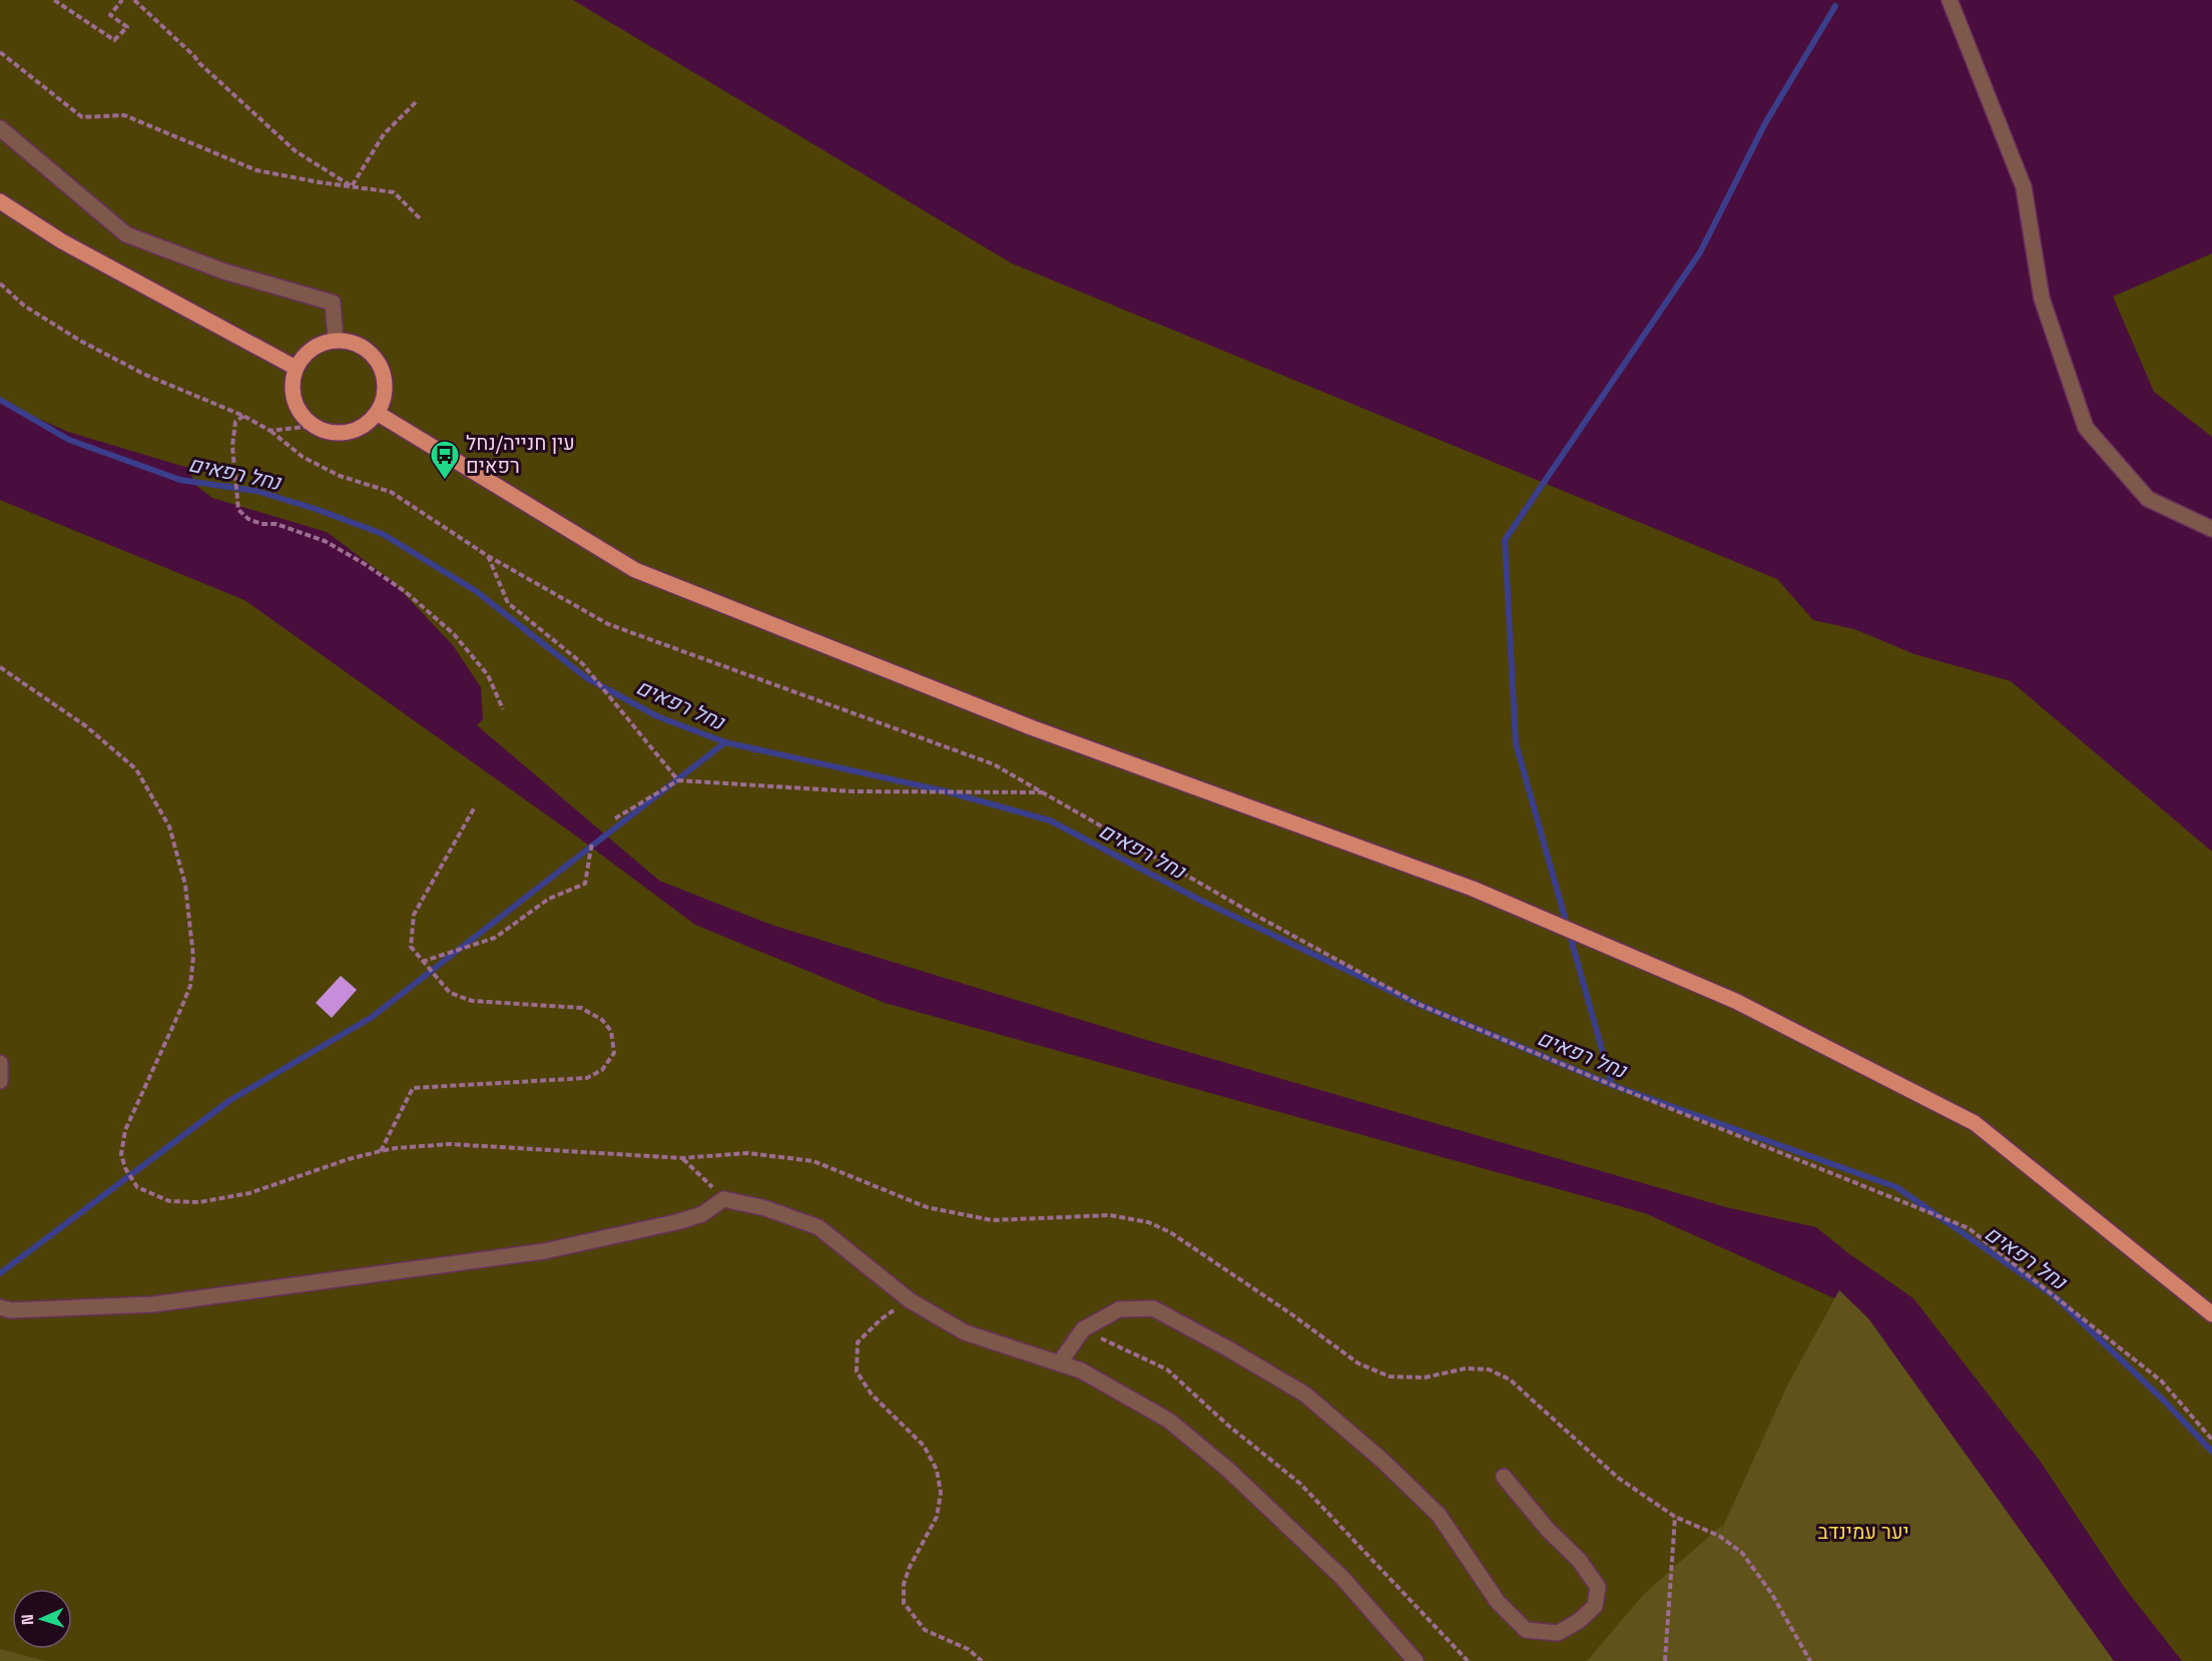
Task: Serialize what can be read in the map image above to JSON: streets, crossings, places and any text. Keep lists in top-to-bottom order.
{
  "water": ["נחל רפאים"],
  "parks": ["יער עמינדב"],
  "places": {
    "bus stop": ["עין חנייה/נחל רפאים"]
  },
  "north": "left"
}
